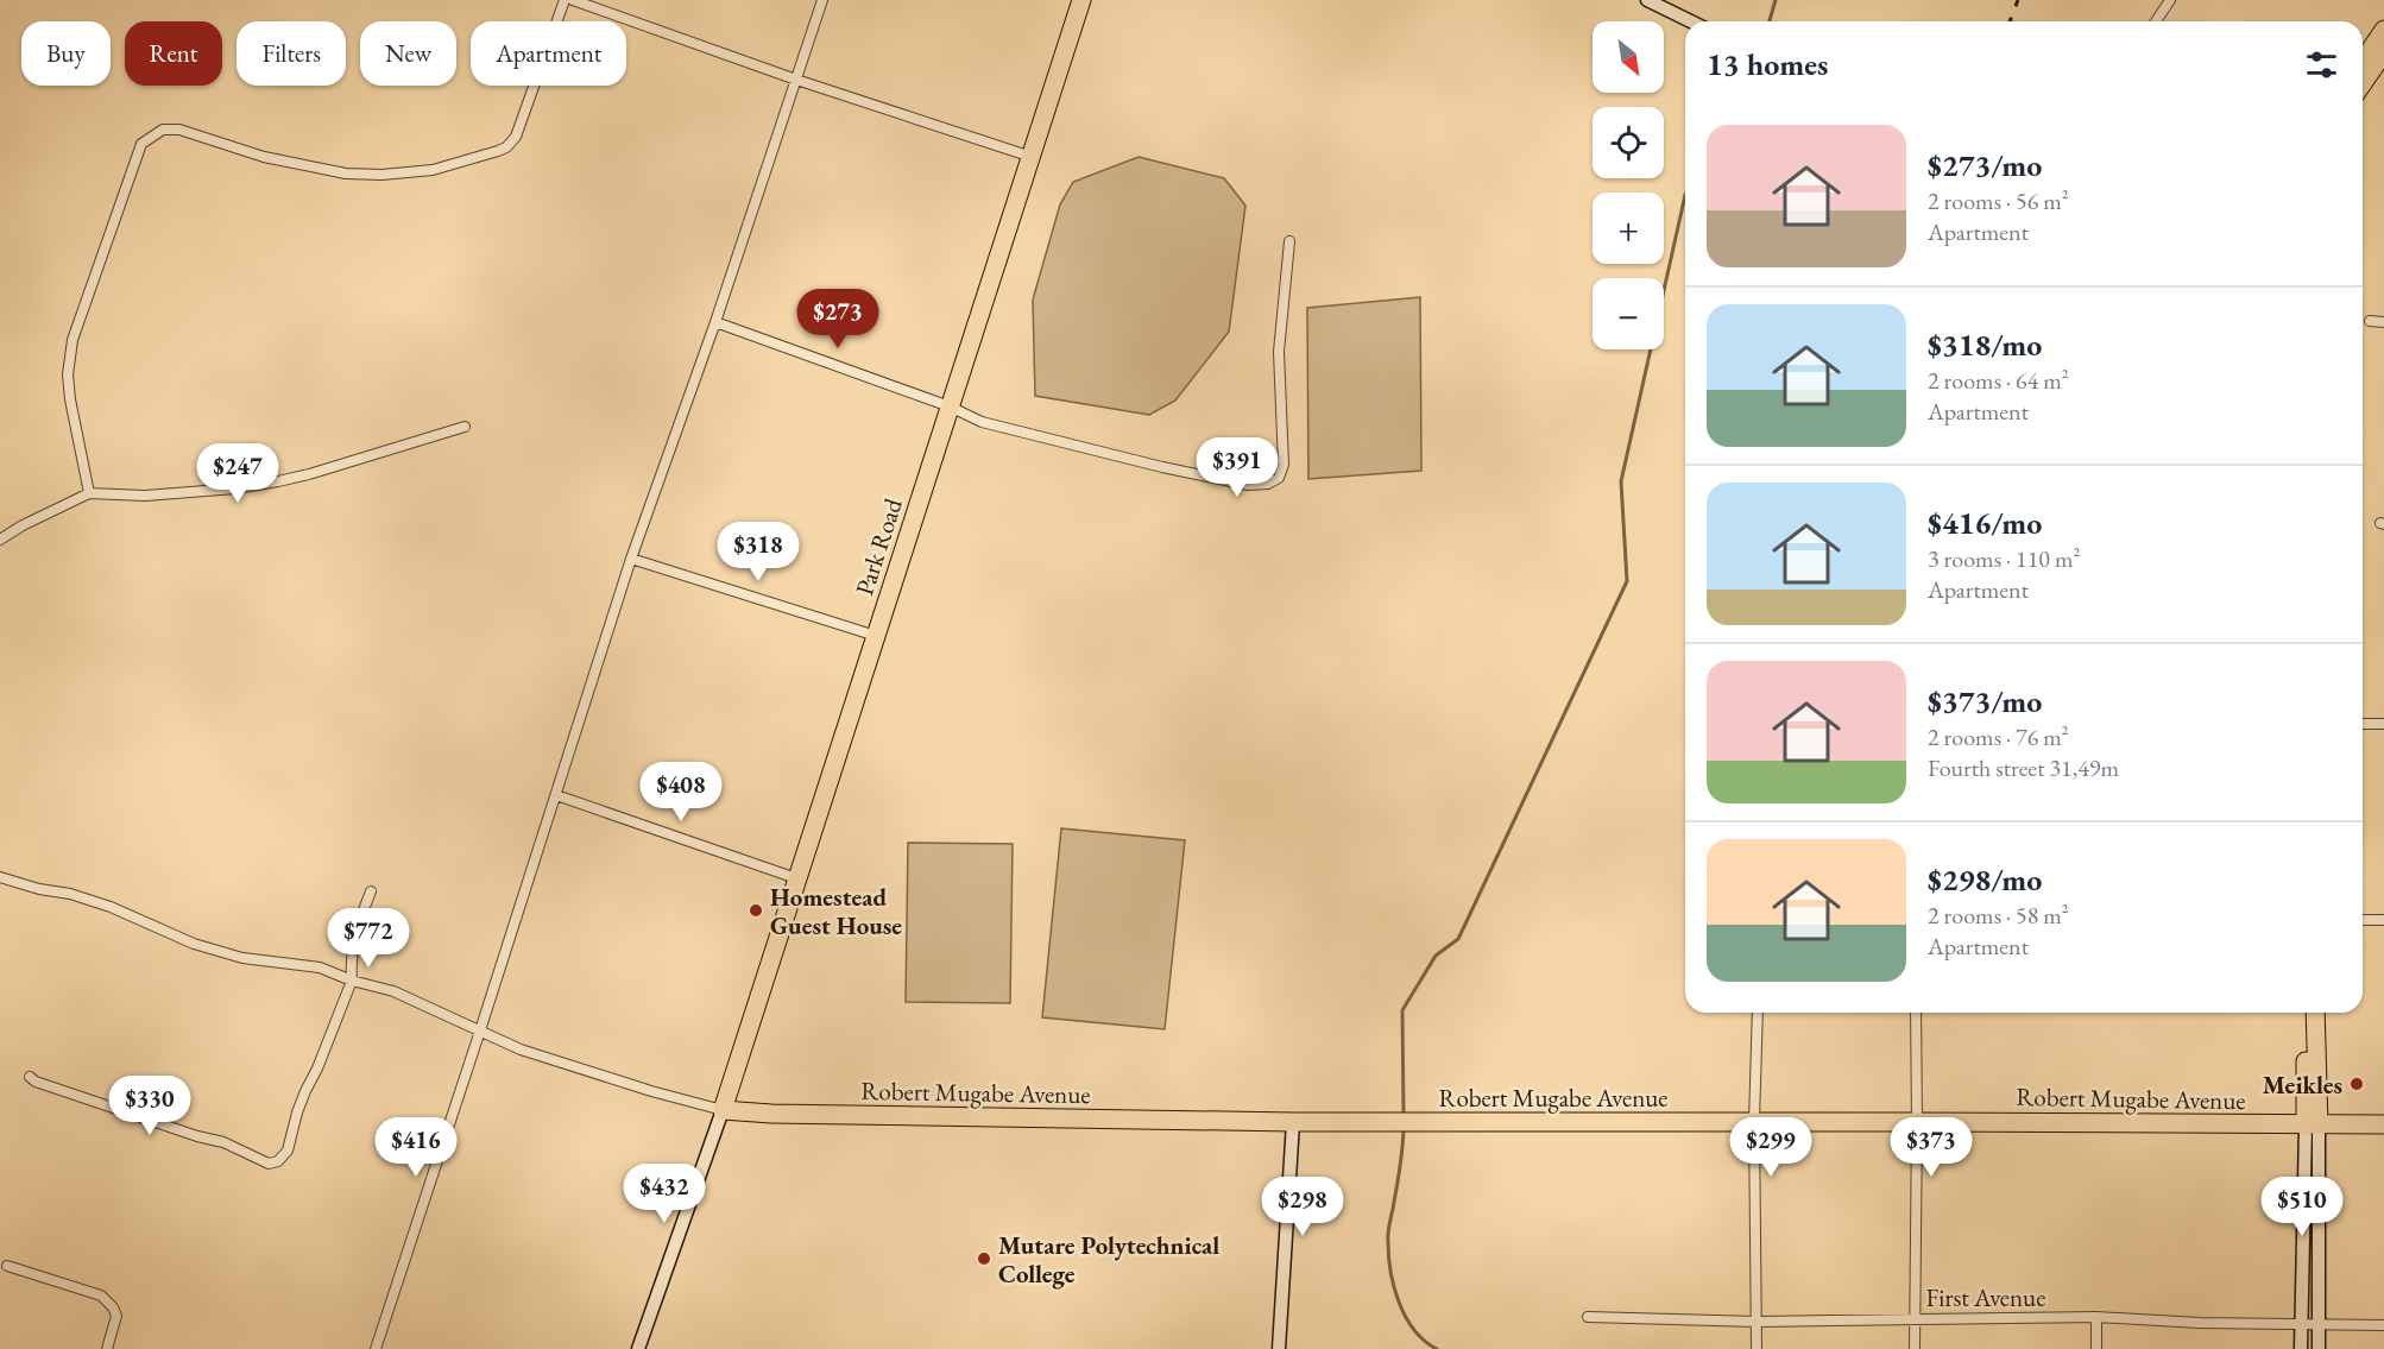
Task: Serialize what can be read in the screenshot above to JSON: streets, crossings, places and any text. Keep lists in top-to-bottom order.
{
  "streets": {
    "highway": ["Park Road", "Robert Mugabe Avenue"],
    "street": ["First Avenue"]
  },
  "crossings": [
    ["Park Road", "Robert Mugabe Avenue"]
  ],
  "places": ["Homestead Guest House", "Meikles", "Mutare Polytechnical College"],
  "north": "bottom right",
  "page": {
    "map_buttons": ["+", "−"],
    "chip": [
      "Buy",
      "Rent",
      "Filters",
      "New",
      "Apartment"
    ],
    "heading": "13 homes",
    "list": [
      {
        "name": "$273/mo",
        "note": "2 rooms · 56 m² · Apartment"
      },
      {
        "name": "$318/mo",
        "note": "2 rooms · 64 m² · Apartment"
      },
      {
        "name": "$416/mo",
        "note": "3 rooms · 110 m² · Apartment"
      },
      {
        "name": "$373/mo",
        "note": "2 rooms · 76 m² · Fourth street 31,49m"
      },
      {
        "name": "$298/mo",
        "note": "2 rooms · 58 m² · Apartment"
      }
    ],
    "price": [
      "$273",
      "$391",
      "$247",
      "$318",
      "$408",
      "$772",
      "$330",
      "$416",
      "$299",
      "$373",
      "$432",
      "$298",
      "$510"
    ]
  }
}
